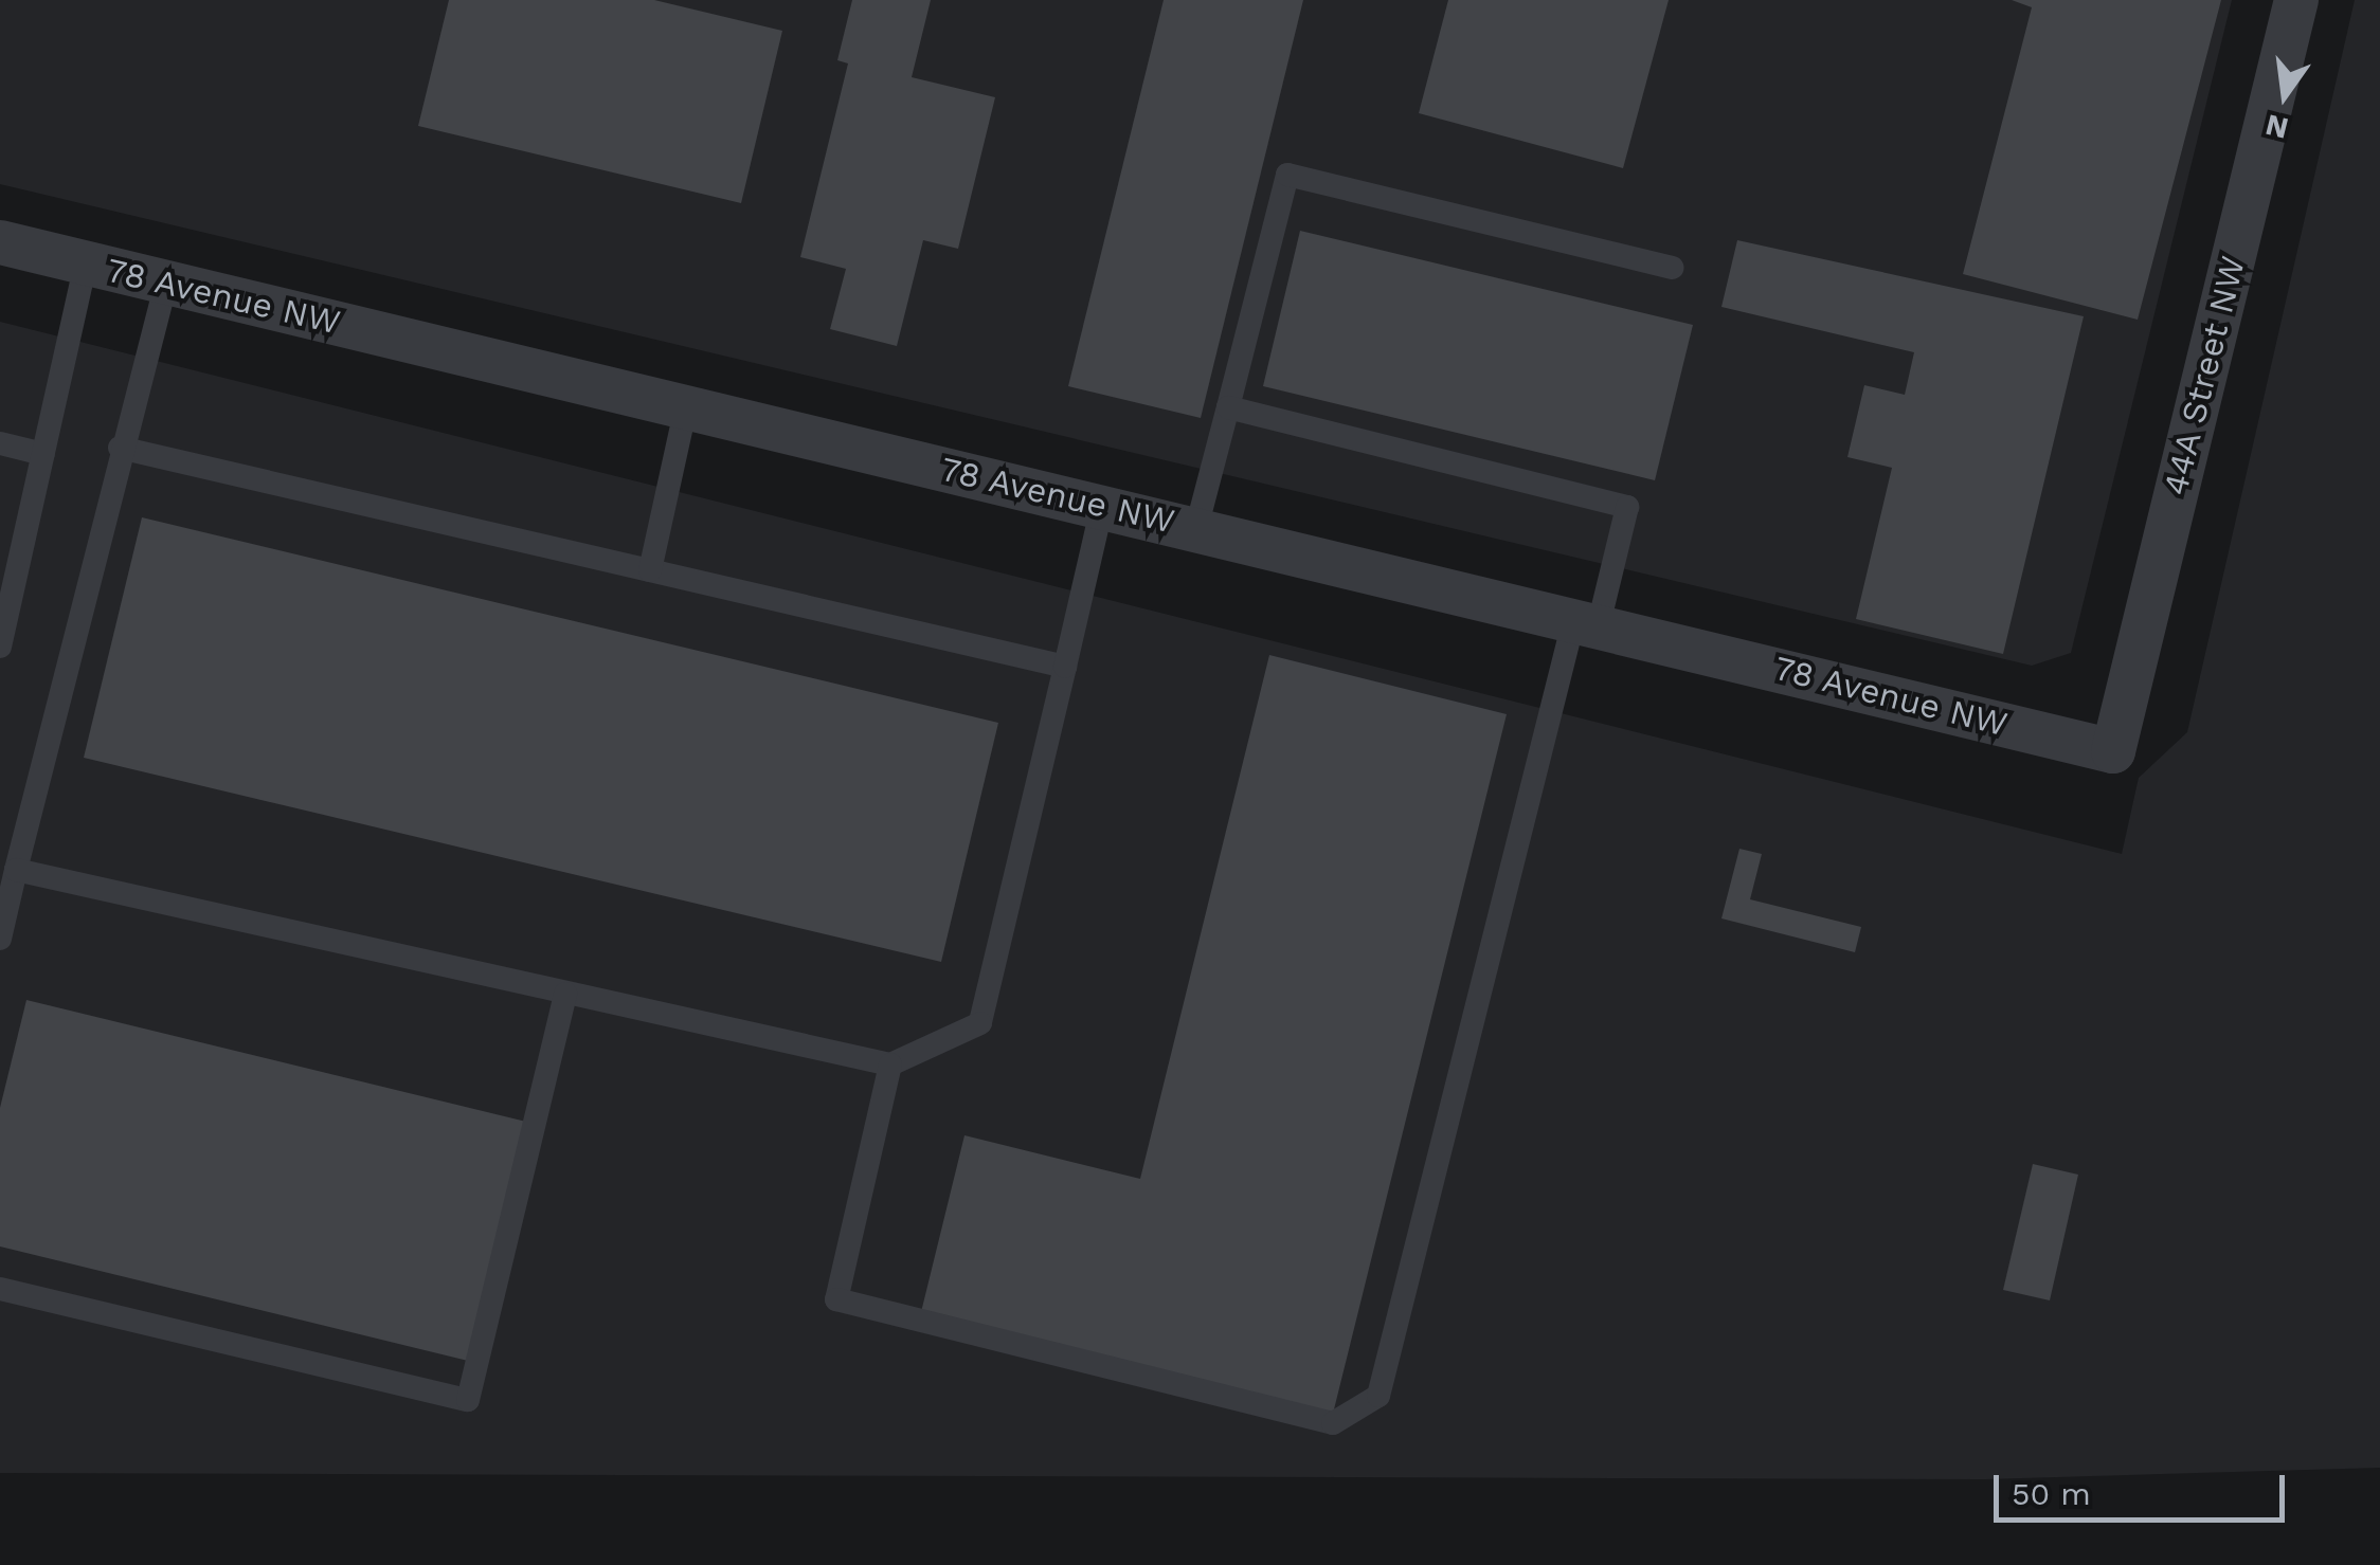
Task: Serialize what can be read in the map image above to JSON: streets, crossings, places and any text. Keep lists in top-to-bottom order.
{
  "streets": {
    "street": ["78 Avenue NW", "44A Street NW"]
  },
  "crossings": [
    ["78 Avenue NW", "44A Street NW"]
  ],
  "scale_bar": "50 m",
  "north": "bottom"
}
